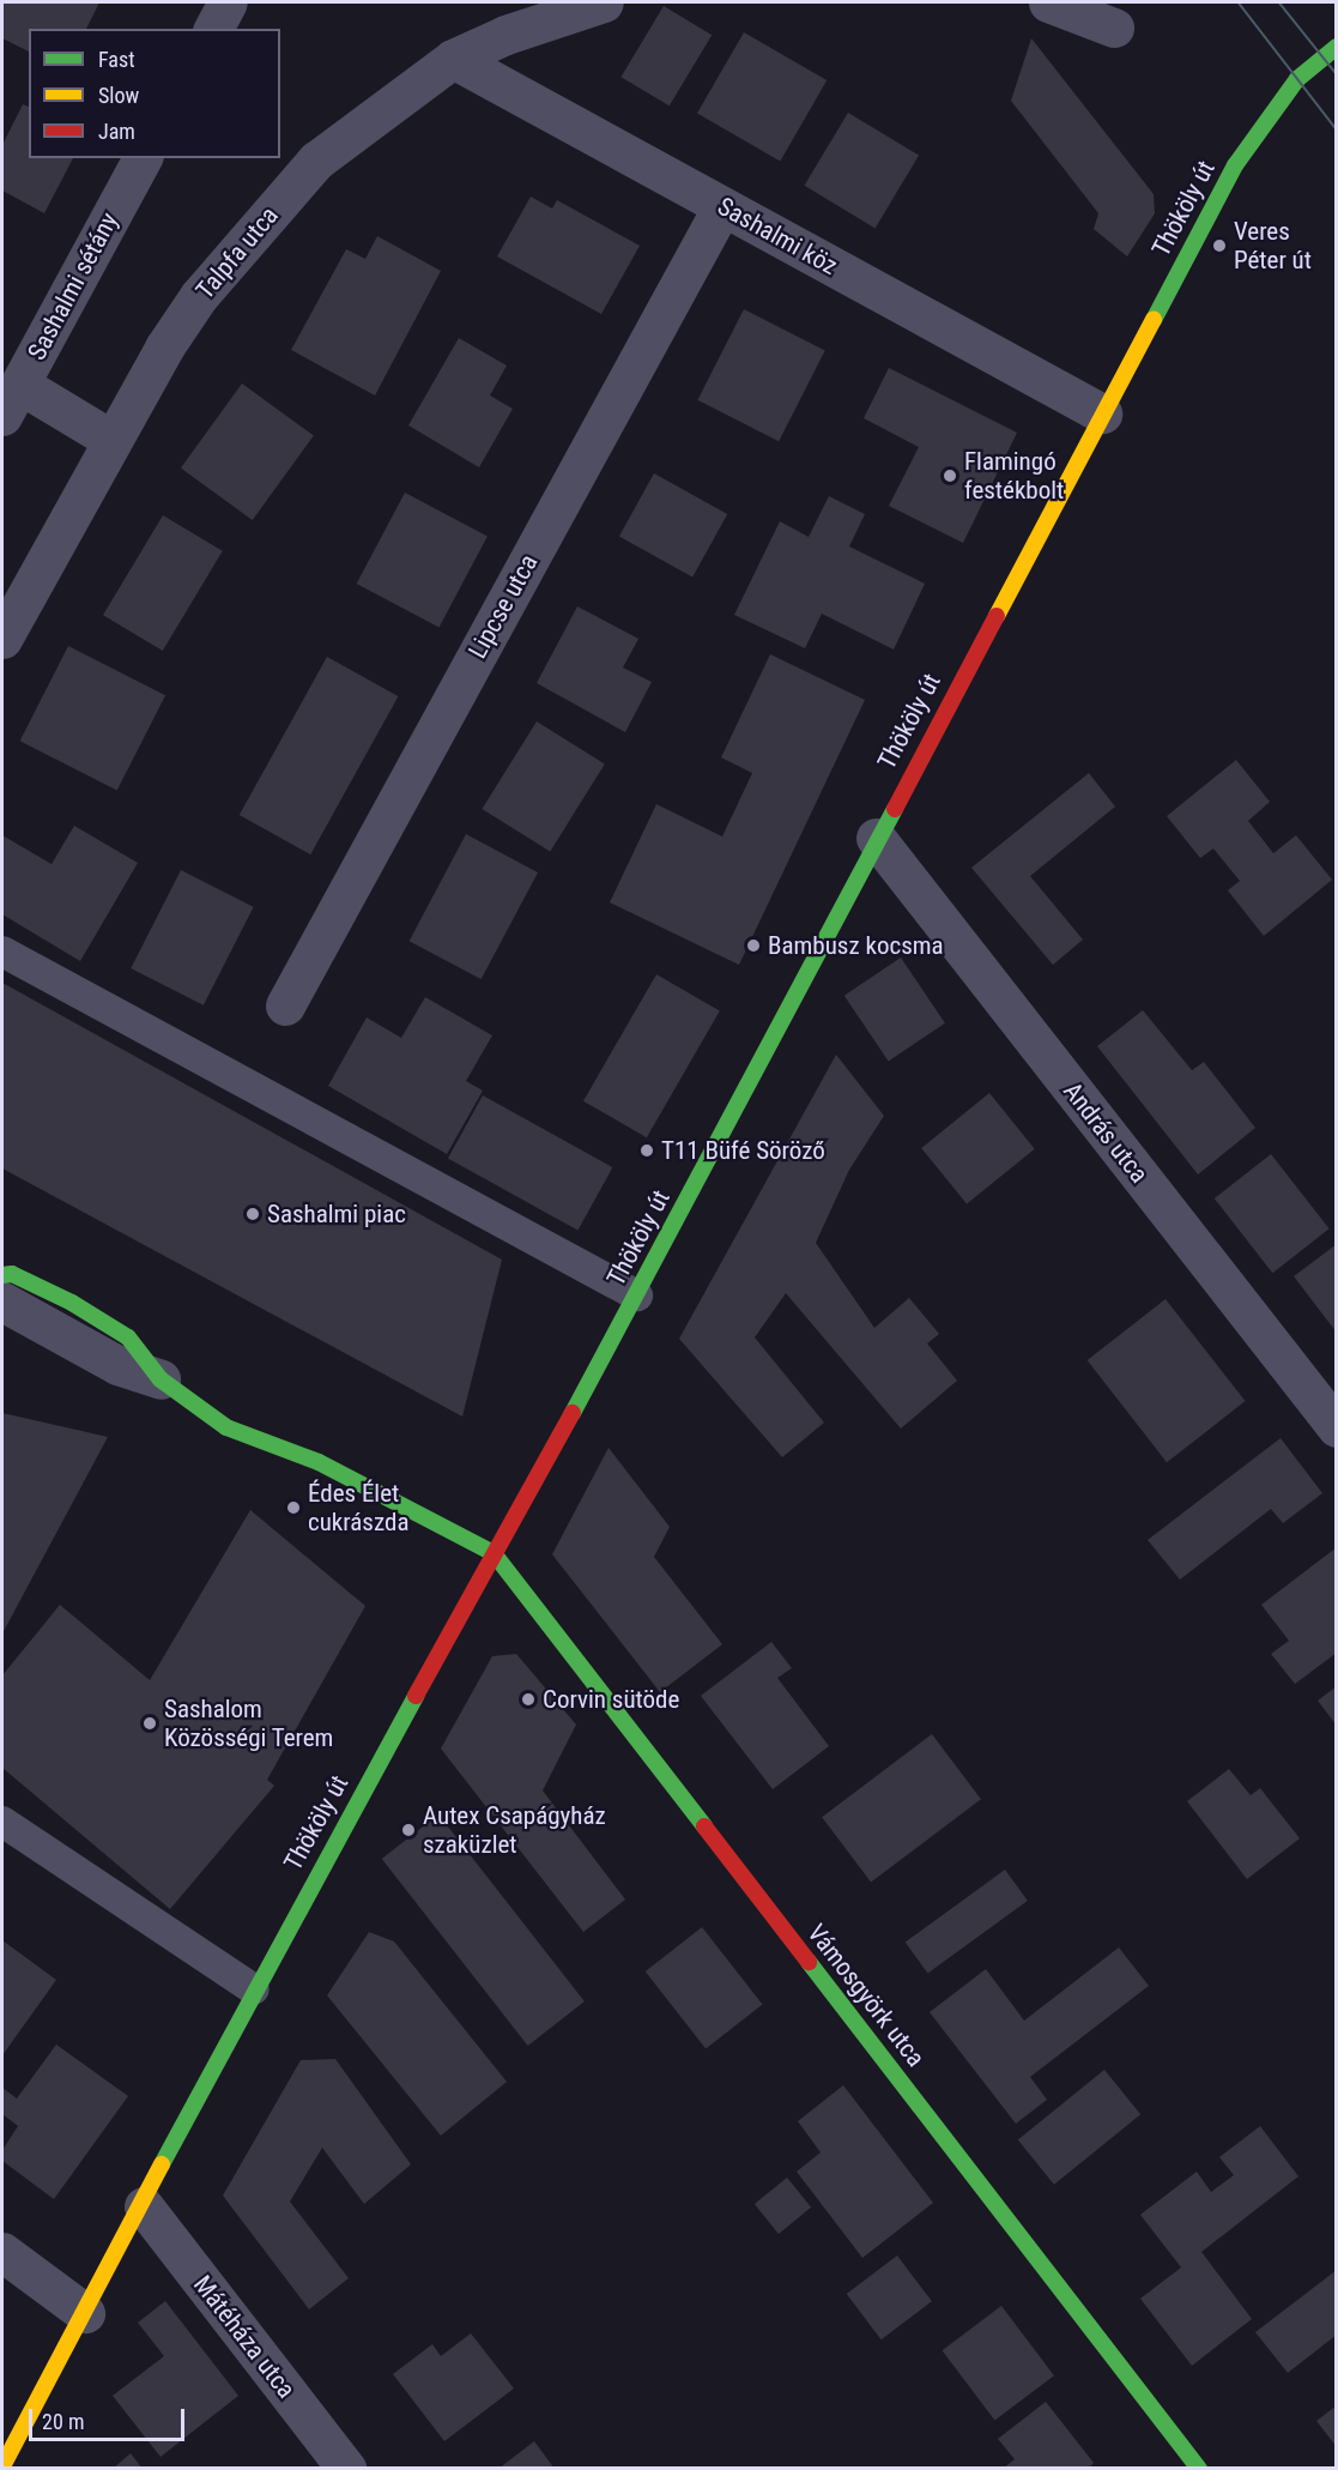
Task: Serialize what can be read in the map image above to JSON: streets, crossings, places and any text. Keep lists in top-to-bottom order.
{
  "streets": {
    "street": [
      "Thököly út",
      "Sashalmi köz",
      "Talpfa utca",
      "Sashalmi sétány",
      "Lipcse utca",
      "András utca",
      "Vámosgyörk utca",
      "Mátéháza utca"
    ]
  },
  "crossings": [
    ["Thököly út", "Sashalmi köz"],
    ["Thököly út", "András utca"],
    ["Thököly út", "Vámosgyörk utca"],
    ["Thököly út", "Mátéháza utca"],
    ["Sashalmi köz", "Talpfa utca"],
    ["Sashalmi köz", "Lipcse utca"]
  ],
  "places": [
    "Veres Péter út",
    "Flamingó festékbolt",
    "Bambusz kocsma",
    "T11 Büfé Söröző",
    "Sashalmi piac",
    "Édes Élet cukrászda",
    "Corvin sütöde",
    "Sashalom Közösségi Terem",
    "Autex Csapágyház szaküzlet"
  ],
  "legend": ["Fast", "Slow", "Jam"],
  "scale_bar": "20 m"
}
